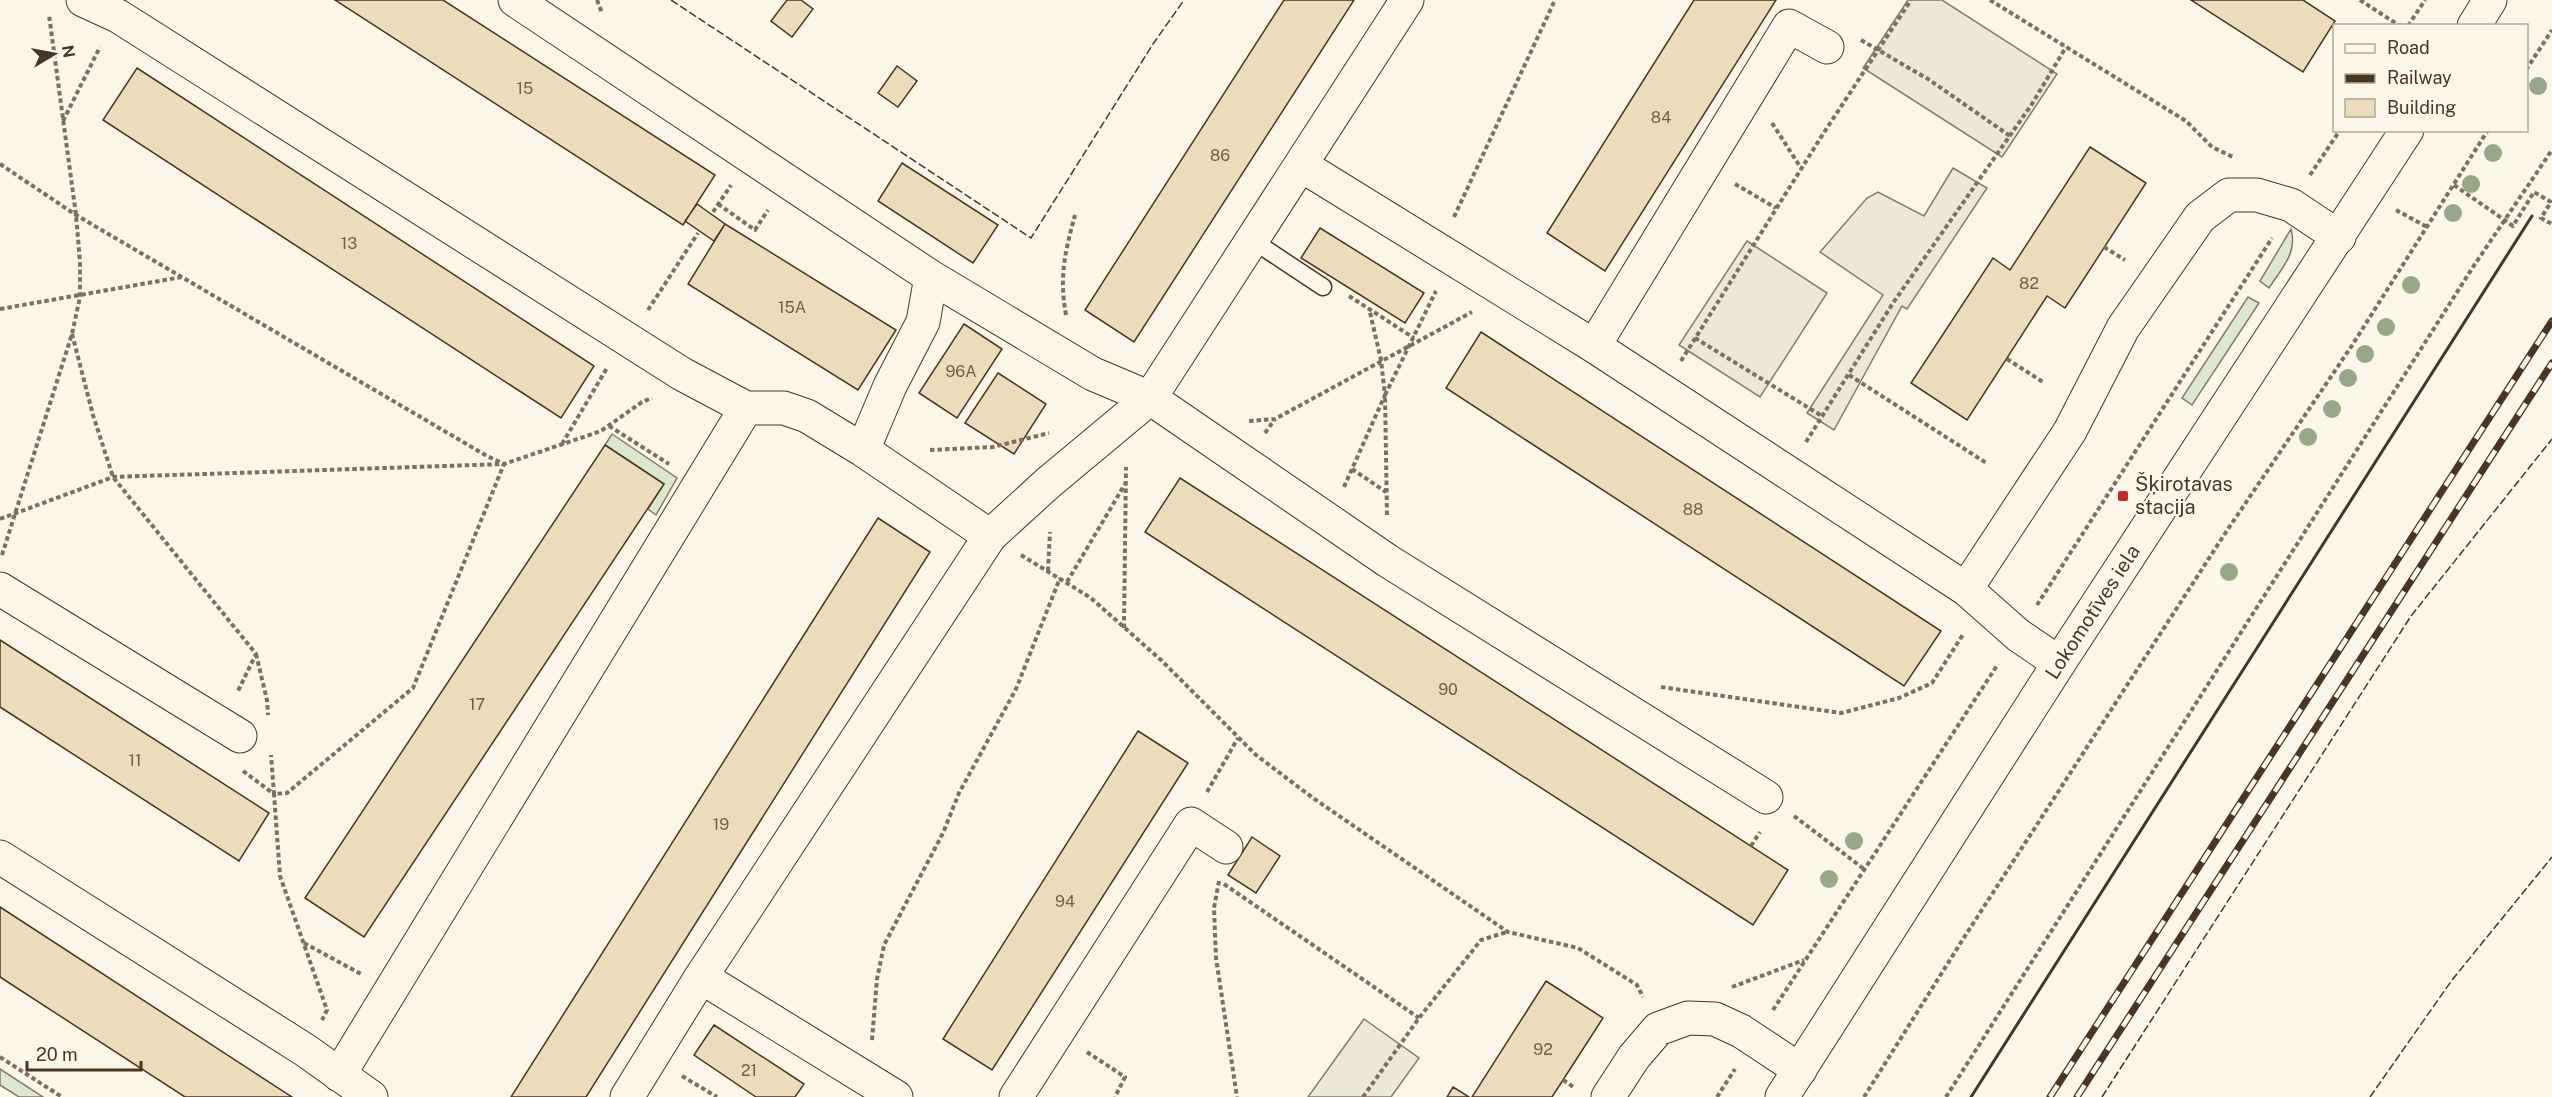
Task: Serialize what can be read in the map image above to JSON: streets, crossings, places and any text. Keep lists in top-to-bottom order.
{
  "streets": {
    "street": ["Lokomotīves iela"]
  },
  "places": {
    "transit": ["Šķirotavas stacija"]
  },
  "house_numbers": [
    "15",
    "84",
    "86",
    "13",
    "82",
    "15A",
    "96A",
    "88",
    "90",
    "17",
    "11",
    "19",
    "94",
    "92",
    "21"
  ],
  "legend": ["Road", "Railway", "Building"],
  "scale_bar": "20 m",
  "north": "right"
}
